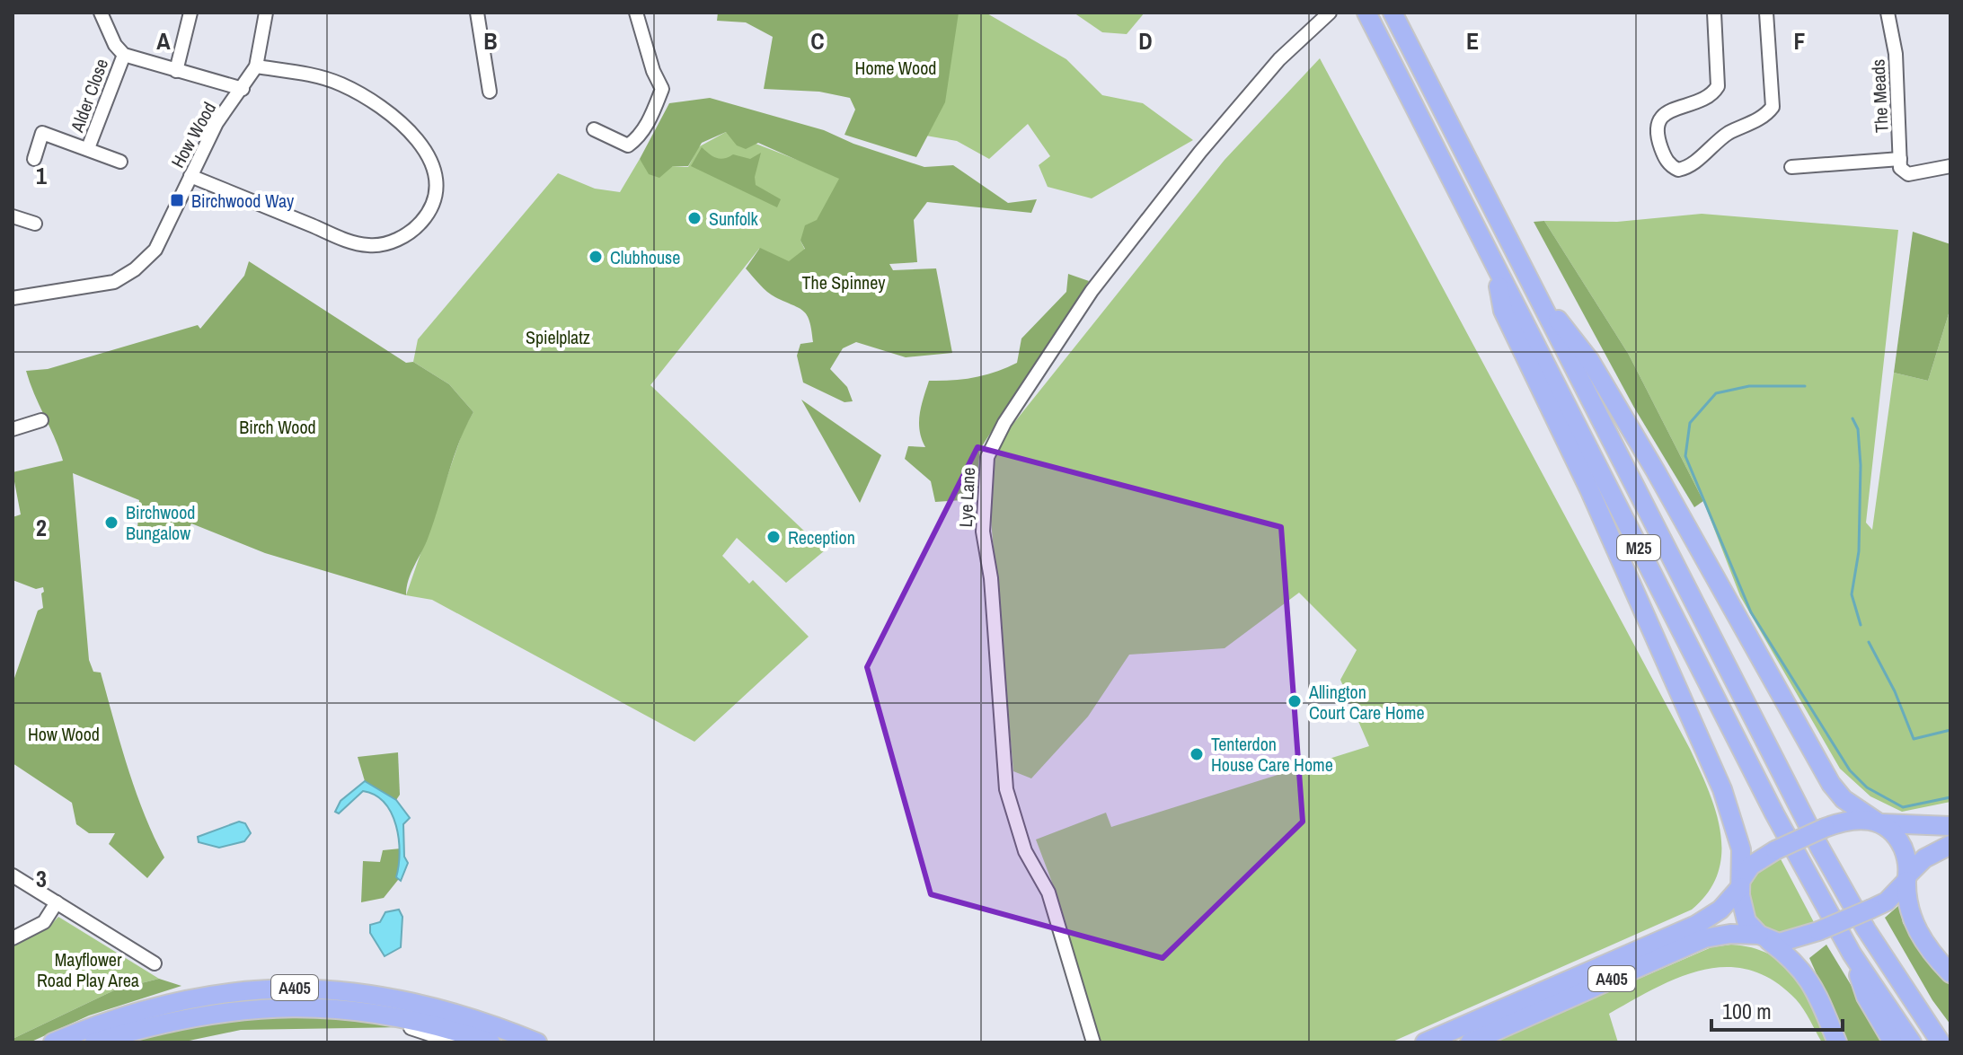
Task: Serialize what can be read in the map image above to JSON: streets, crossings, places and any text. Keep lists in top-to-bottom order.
{
  "streets": {
    "highway": ["M25", "A405"],
    "street": [
      "Alder Close",
      "The Meads",
      "How Wood",
      "Lye Lane"
    ]
  },
  "crossings": [
    ["M25", "A405"]
  ],
  "parks": [
    "Home Wood",
    "The Spinney",
    "Spielplatz",
    "Birch Wood",
    "How Wood",
    "Mayflower Road Play Area"
  ],
  "places": {
    "transit": ["Birchwood Way"],
    "other": [
      "Sunfolk",
      "Clubhouse",
      "Birchwood Bungalow",
      "Reception",
      "Allington Court Care Home",
      "Tenterdon House Care Home"
    ]
  },
  "scale_bar": "100 m",
  "grid": {
    "columns": [
      "A",
      "B",
      "C",
      "D",
      "E",
      "F"
    ],
    "rows": ["1", "2", "3"]
  }
}
